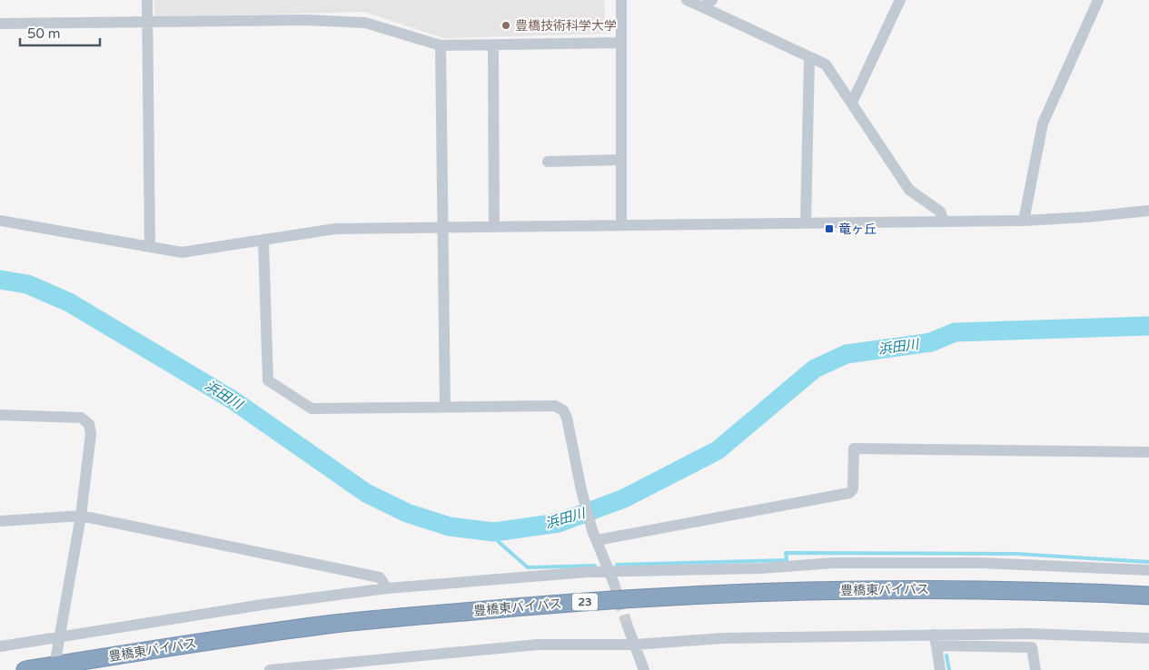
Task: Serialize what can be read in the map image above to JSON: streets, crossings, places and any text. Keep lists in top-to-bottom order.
{
  "streets": {
    "highway": ["豊橋東バイパス", "23"]
  },
  "water": ["浜田川"],
  "places": {
    "other": ["豊橋技術科学大学"],
    "transit": ["竜ヶ丘"]
  },
  "scale_bar": "50 m"
}
